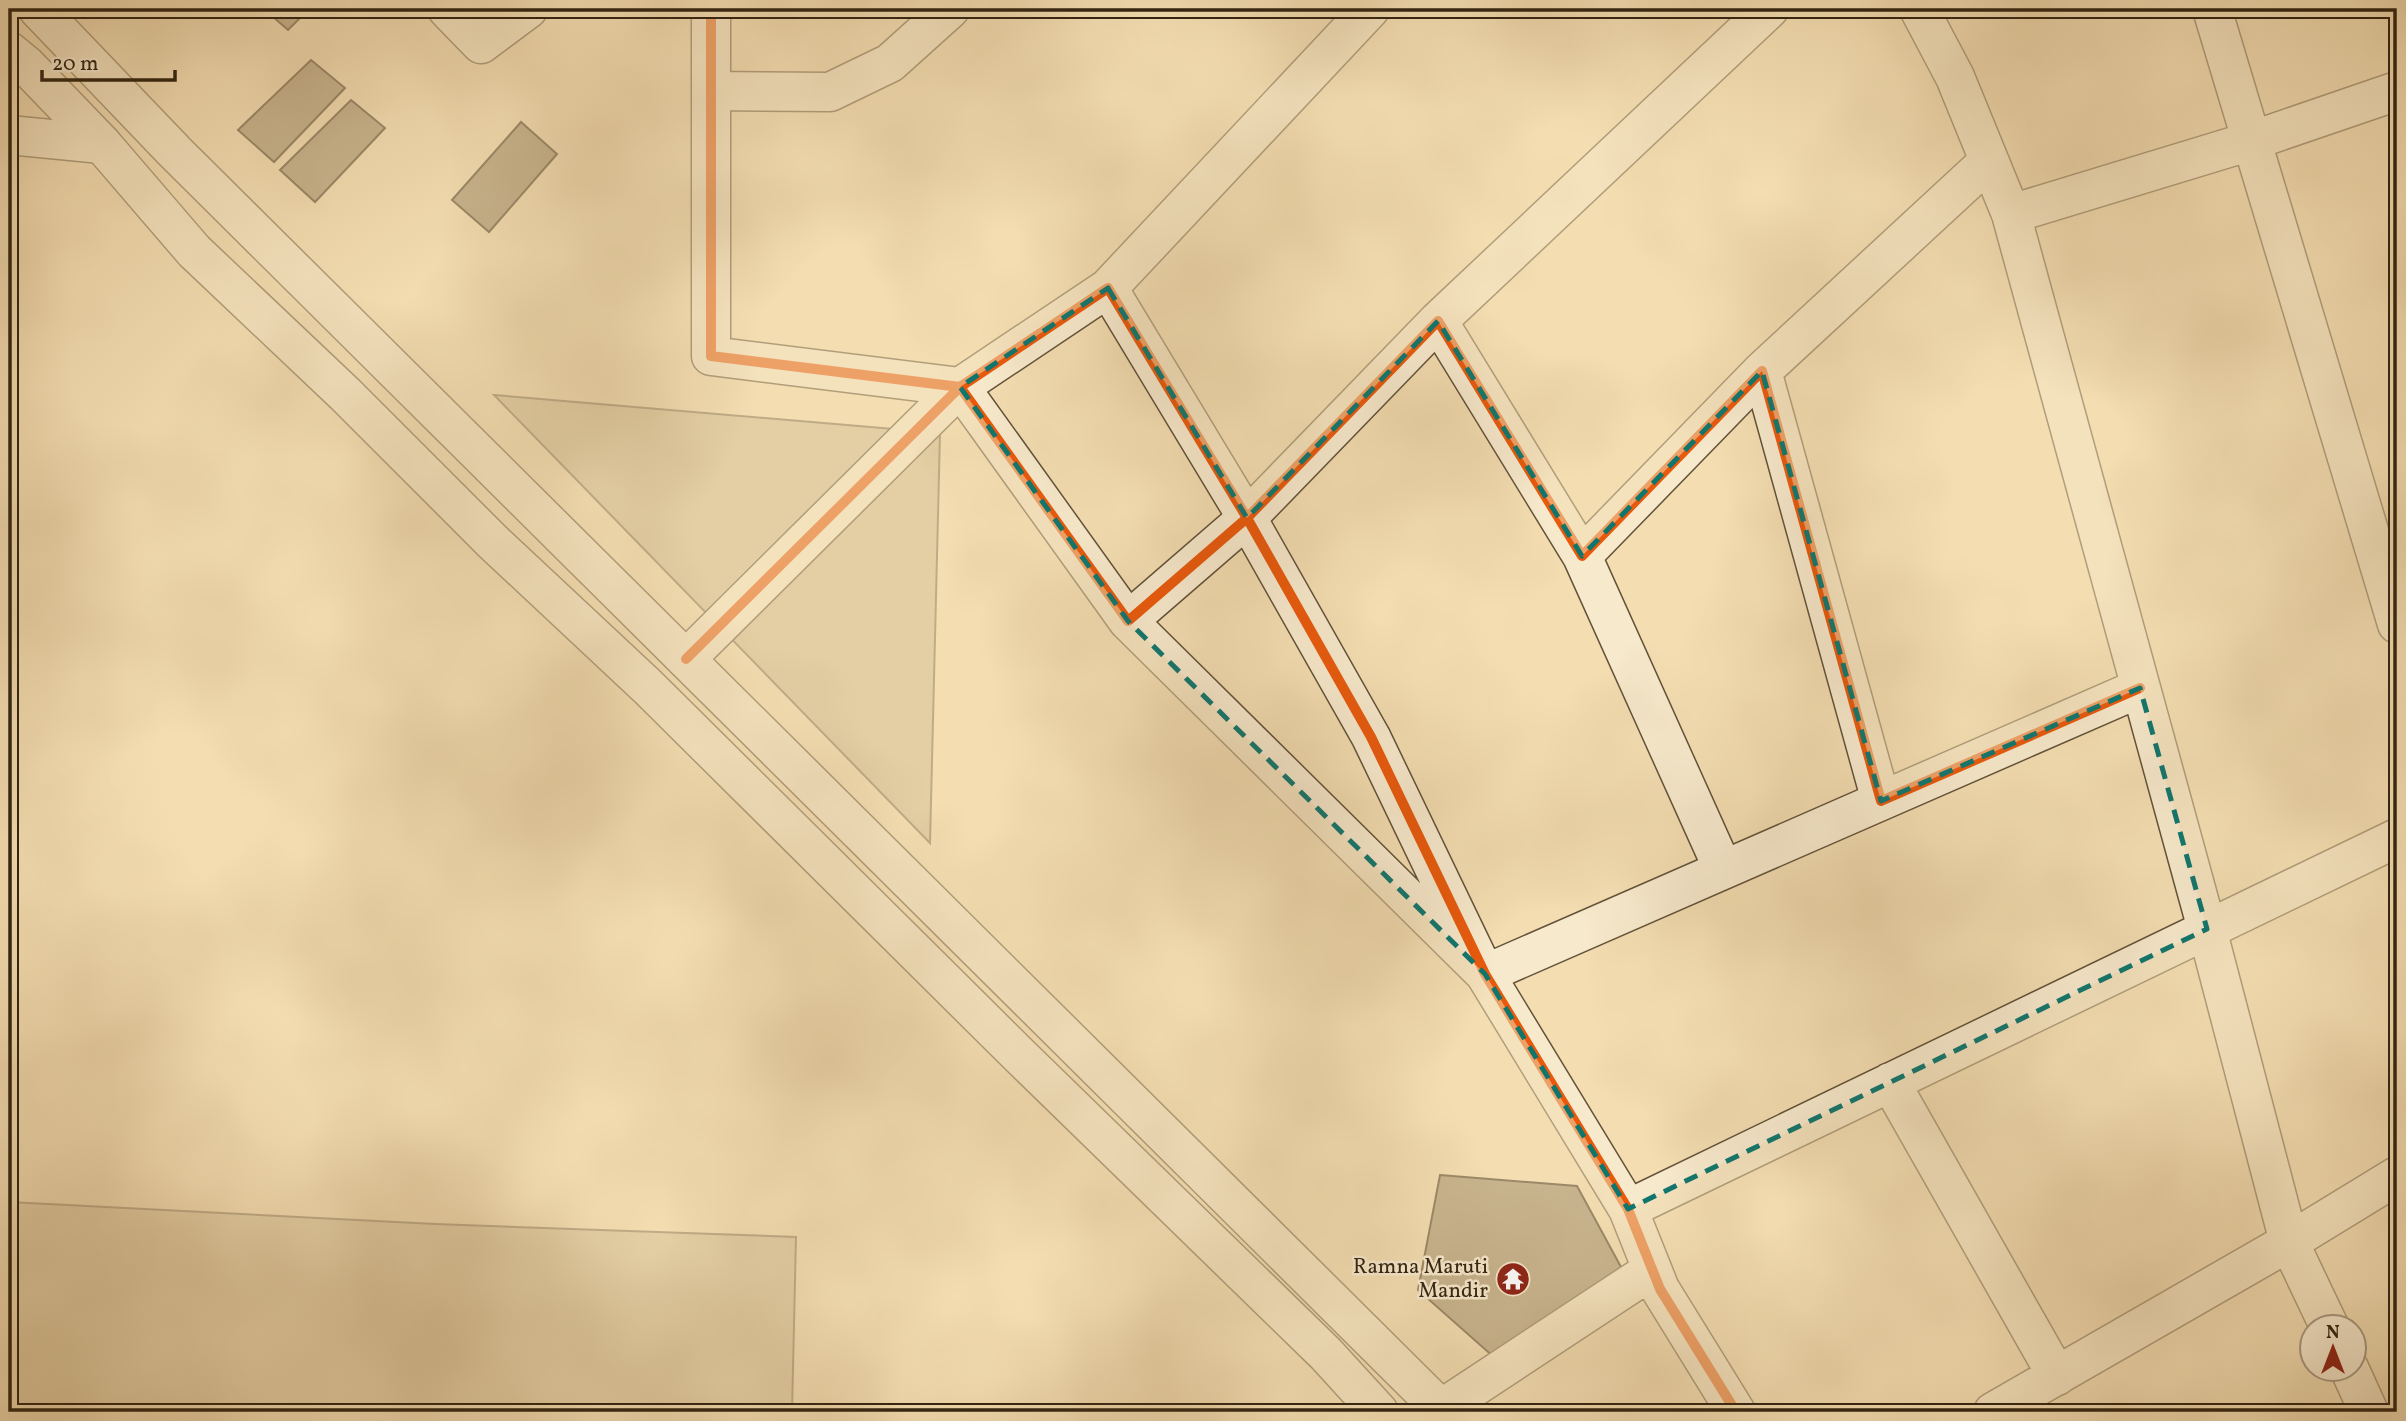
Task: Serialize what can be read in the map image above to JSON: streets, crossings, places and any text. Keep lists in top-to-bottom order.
{
  "places": {
    "temple": ["Ramna Maruti Mandir"]
  },
  "scale_bar": "20 m",
  "north": "top"
}
